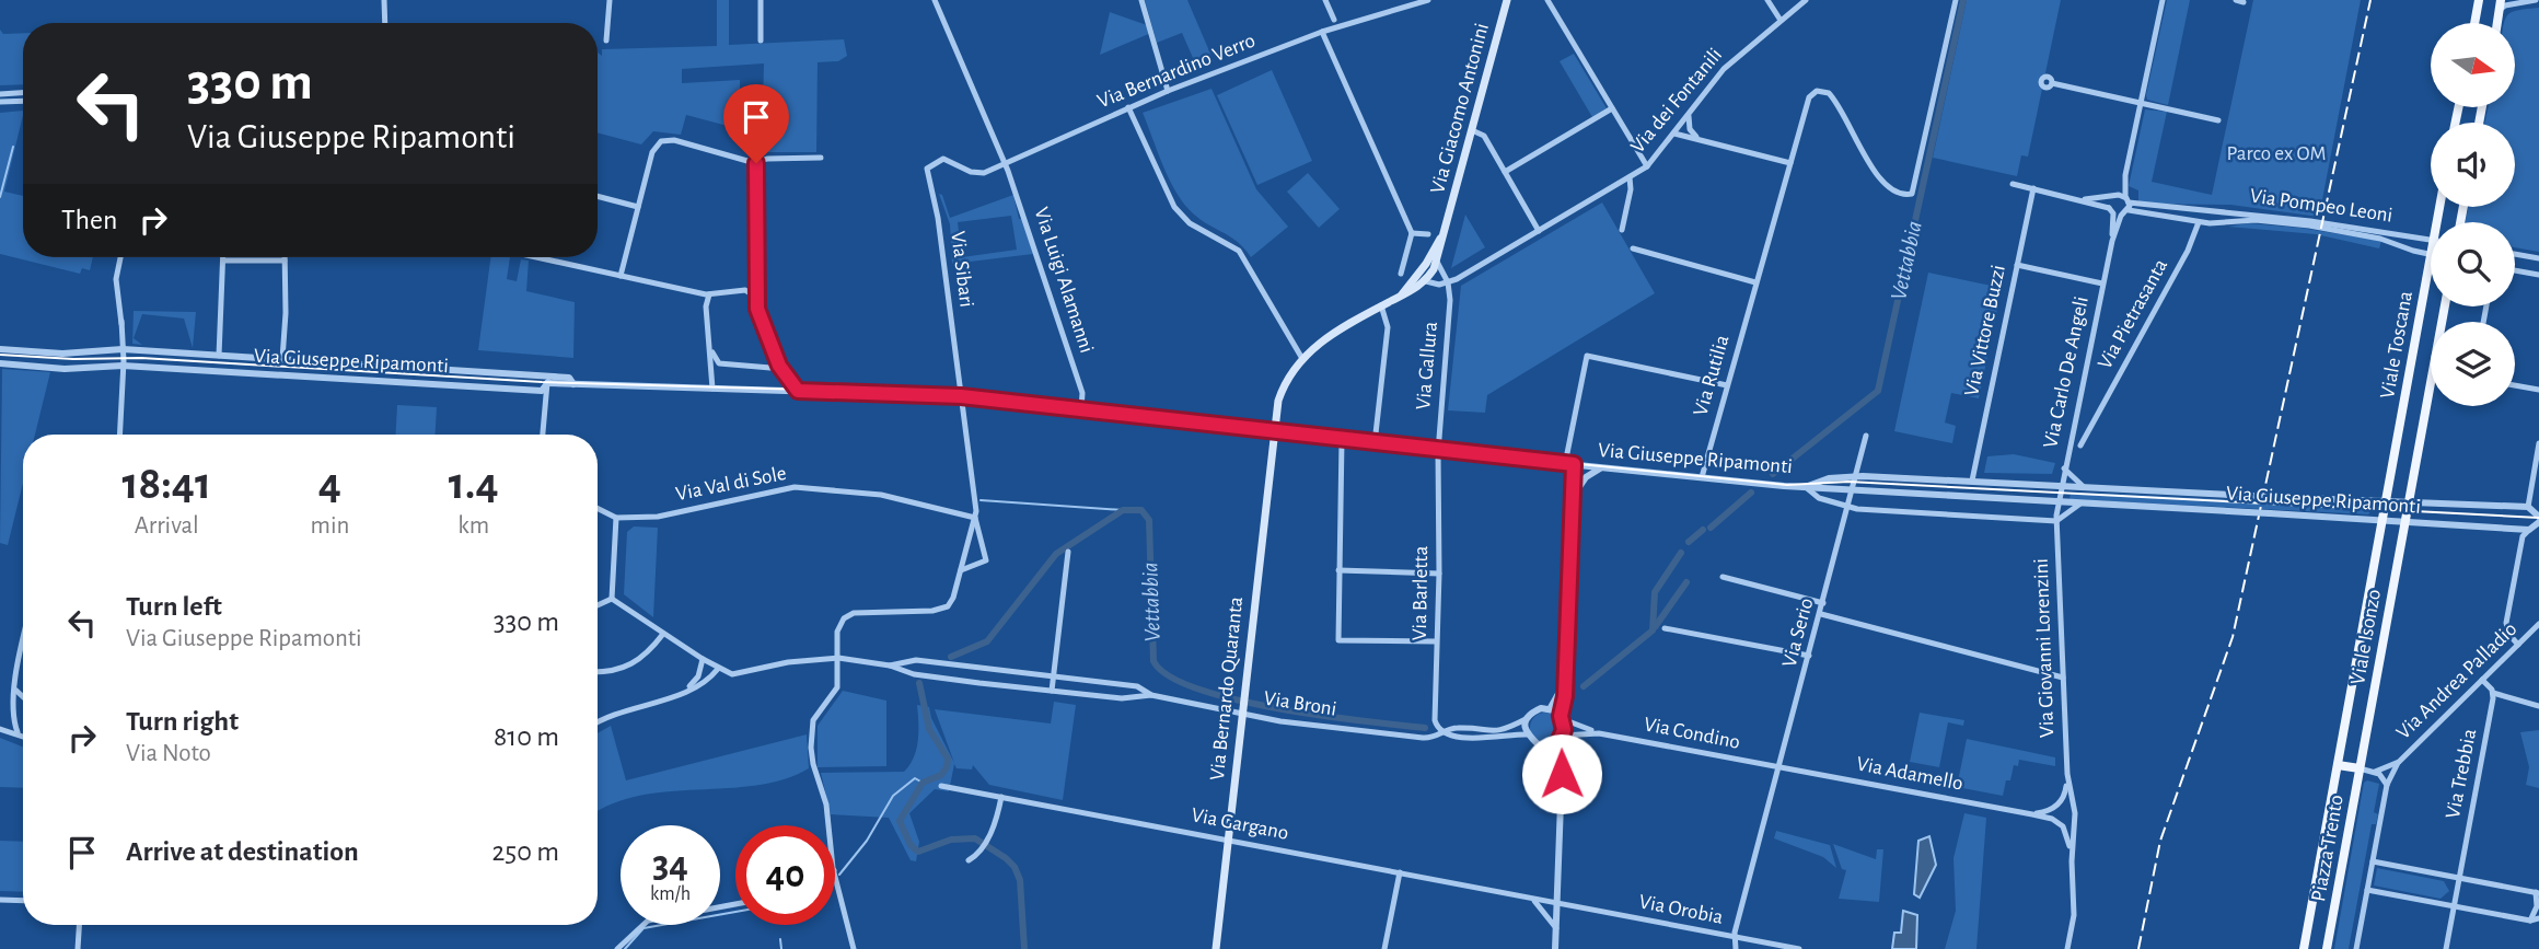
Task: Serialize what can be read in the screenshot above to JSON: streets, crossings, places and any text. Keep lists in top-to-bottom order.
{
  "streets": {
    "main road": [
      "Via Giacomo Antonini",
      "Viale Toscana",
      "Viale Isonzo",
      "Via Bernardo Quaranta",
      "Piazza Trento"
    ],
    "street": [
      "Via Bernardino Verro",
      "Via dei Fontanili",
      "Via Pompeo Leoni",
      "Via Sibari",
      "Via Luigi Alamanni",
      "Via Pietrasanta",
      "Via Vittore Buzzi",
      "Via Giuseppe Ripamonti",
      "Via Gallura",
      "Via Carlo De Angeli",
      "Via Rutilia",
      "Via Val di Sole",
      "Via Barletta",
      "Via Serio",
      "Via Giovanni Lorenzini",
      "Via Andrea Palladio",
      "Via Broni",
      "Via Condino",
      "Via Adamello",
      "Via Trebbia",
      "Via Gargano",
      "Via Orobia"
    ]
  },
  "crossings": [
    ["Via Bernardino Verro", "Via Sibari"],
    ["Via Bernardino Verro", "Via Luigi Alamanni"],
    ["Via dei Fontanili", "Via Gallura"],
    ["Via Pompeo Leoni", "Via Pietrasanta"],
    ["Via Pompeo Leoni", "Viale Toscana"],
    ["Via Pompeo Leoni", "Via Carlo De Angeli"],
    ["Via Sibari", "Via Giuseppe Ripamonti"],
    ["Via Luigi Alamanni", "Via Giuseppe Ripamonti"],
    ["Via Vittore Buzzi", "Via Giuseppe Ripamonti"],
    ["Via Vittore Buzzi", "Via Carlo De Angeli"],
    ["Viale Toscana", "Via Giuseppe Ripamonti"],
    ["Viale Toscana", "Viale Isonzo"],
    ["Via Giuseppe Ripamonti", "Via Gallura"],
    ["Via Giuseppe Ripamonti", "Via Carlo De Angeli"],
    ["Via Giuseppe Ripamonti", "Via Rutilia"],
    ["Via Giuseppe Ripamonti", "Via Barletta"],
    ["Via Giuseppe Ripamonti", "Via Serio"],
    ["Via Giuseppe Ripamonti", "Viale Isonzo"],
    ["Via Giuseppe Ripamonti", "Via Giovanni Lorenzini"],
    ["Via Giuseppe Ripamonti", "Via Bernardo Quaranta"],
    ["Via Gallura", "Via Barletta"],
    ["Via Barletta", "Via Broni"],
    ["Via Serio", "Via Condino"],
    ["Via Serio", "Via Adamello"],
    ["Via Serio", "Via Orobia"],
    ["Viale Isonzo", "Piazza Trento"],
    ["Via Giovanni Lorenzini", "Via Adamello"],
    ["Via Bernardo Quaranta", "Via Broni"],
    ["Via Bernardo Quaranta", "Via Gargano"],
    ["Via Broni", "Via Condino"],
    ["Via Condino", "Via Adamello"],
    ["Via Gargano", "Via Orobia"]
  ],
  "water": ["Vettabbia"],
  "parks": ["Parco ex OM"],
  "north": "right",
  "page": {
    "turn": ["330 m", "Via Giuseppe Ripamonti"],
    "then": "Then",
    "eta": [
      "18:41",
      "Arrival",
      "4",
      "min",
      "1.4",
      "km"
    ],
    "list": [
      {
        "name": "Turn left",
        "note": "Via Giuseppe Ripamonti",
        "value": "330 m"
      },
      {
        "name": "Turn right",
        "note": "Via Noto",
        "value": "810 m"
      },
      {
        "name": "Arrive at destination",
        "value": "250 m"
      }
    ],
    "speed": "34 km/h",
    "limit": "40"
  }
}
